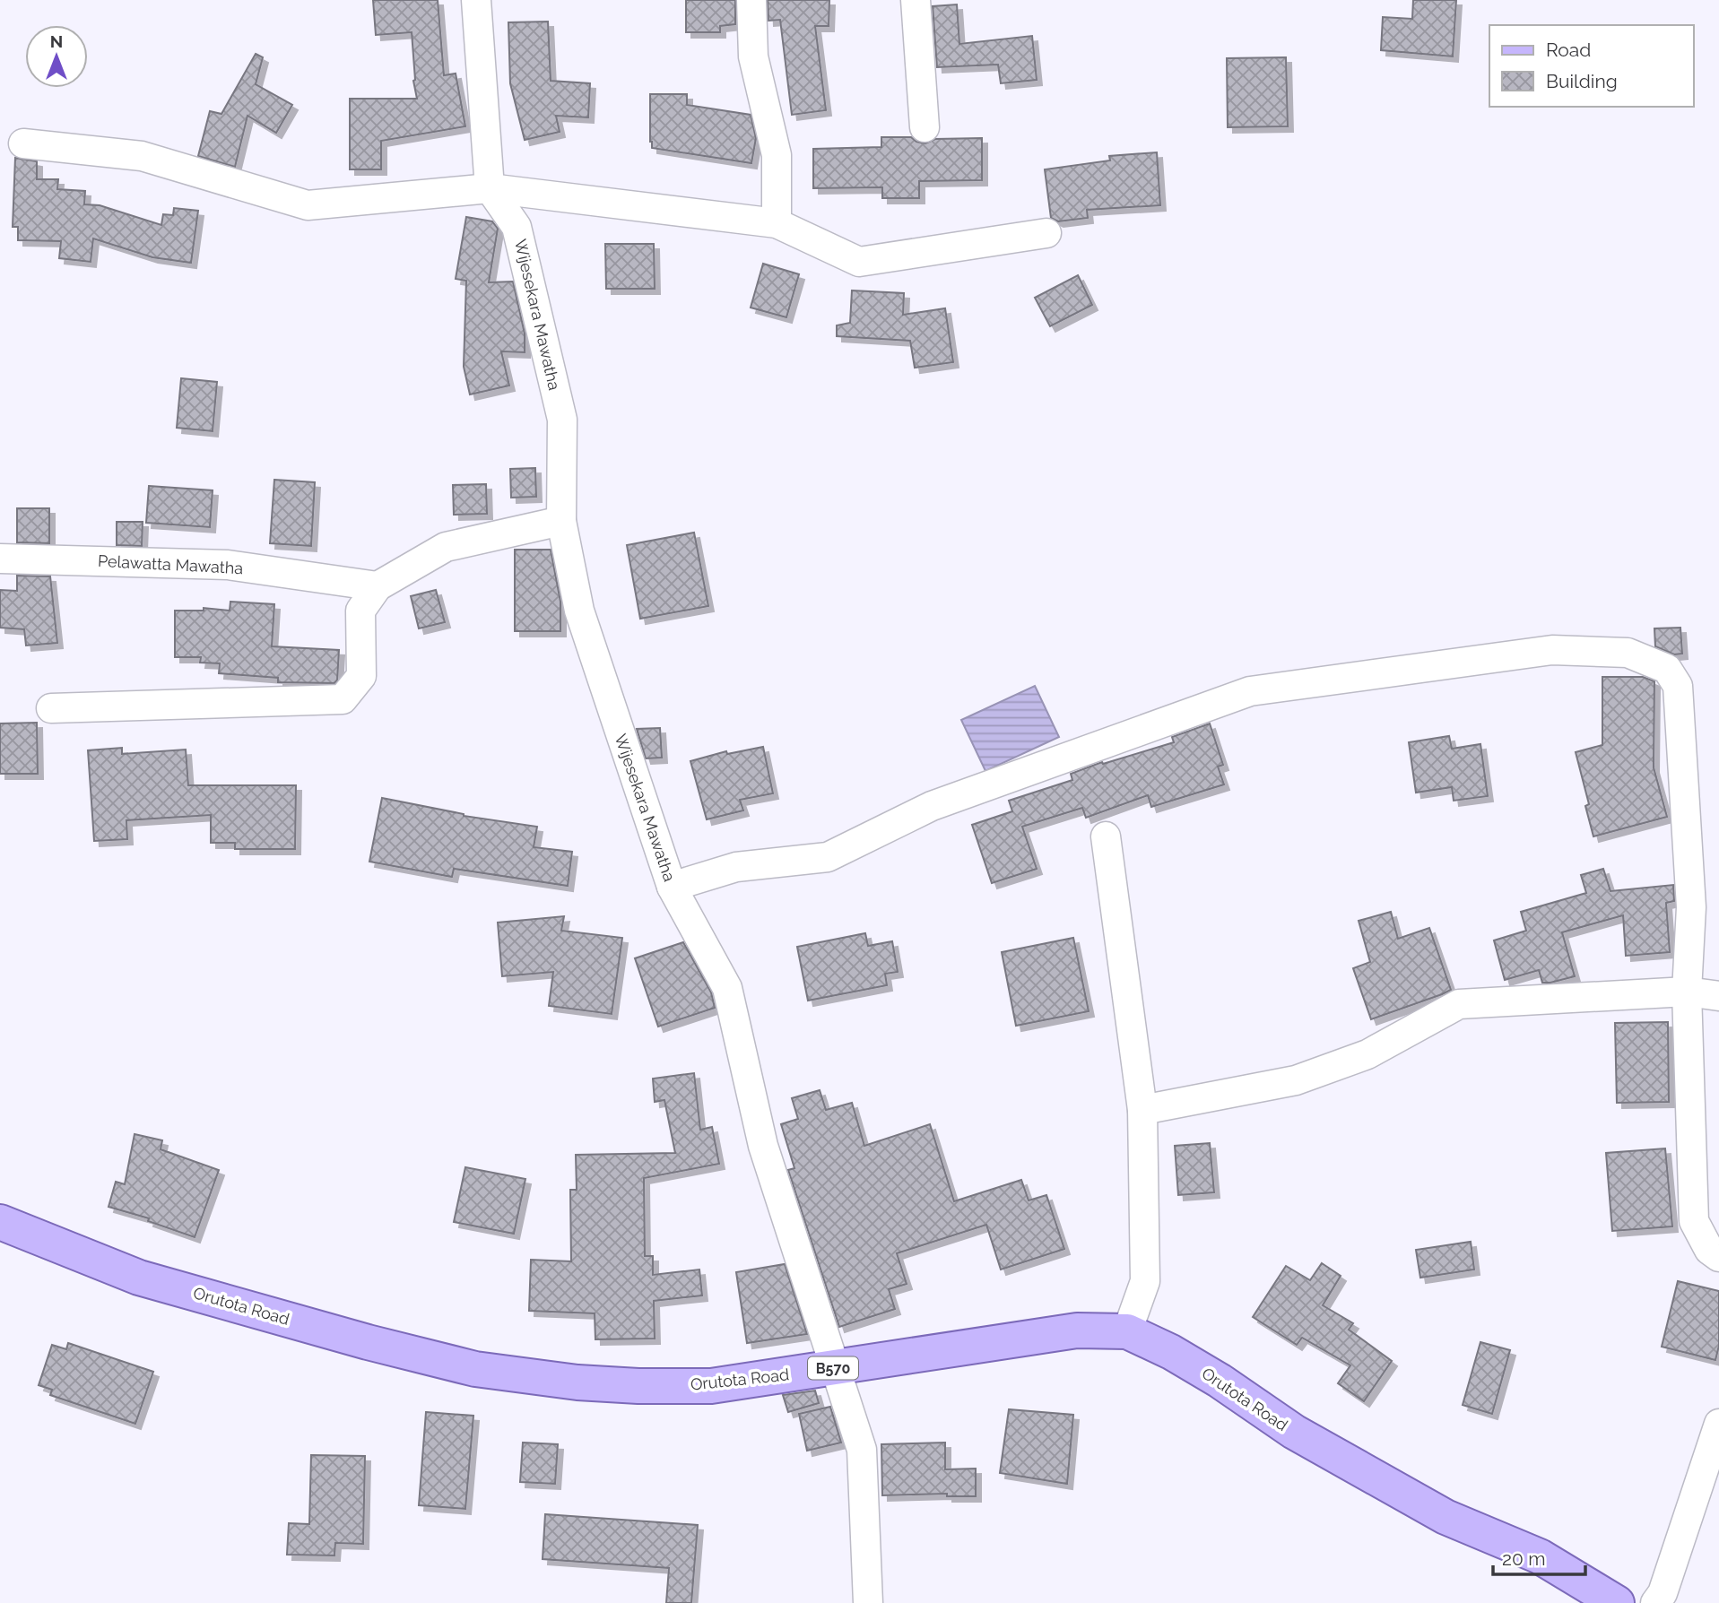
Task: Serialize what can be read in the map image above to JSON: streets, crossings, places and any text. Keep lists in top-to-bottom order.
{
  "streets": {
    "main road": ["Orutota Road", "B570"],
    "street": ["Wijesekara Mawatha", "Pelawatta Mawatha"]
  },
  "crossings": [
    ["Wijesekara Mawatha", "Orutota Road"]
  ],
  "legend": ["Road", "Building"],
  "scale_bar": "20 m",
  "north": "top"
}
